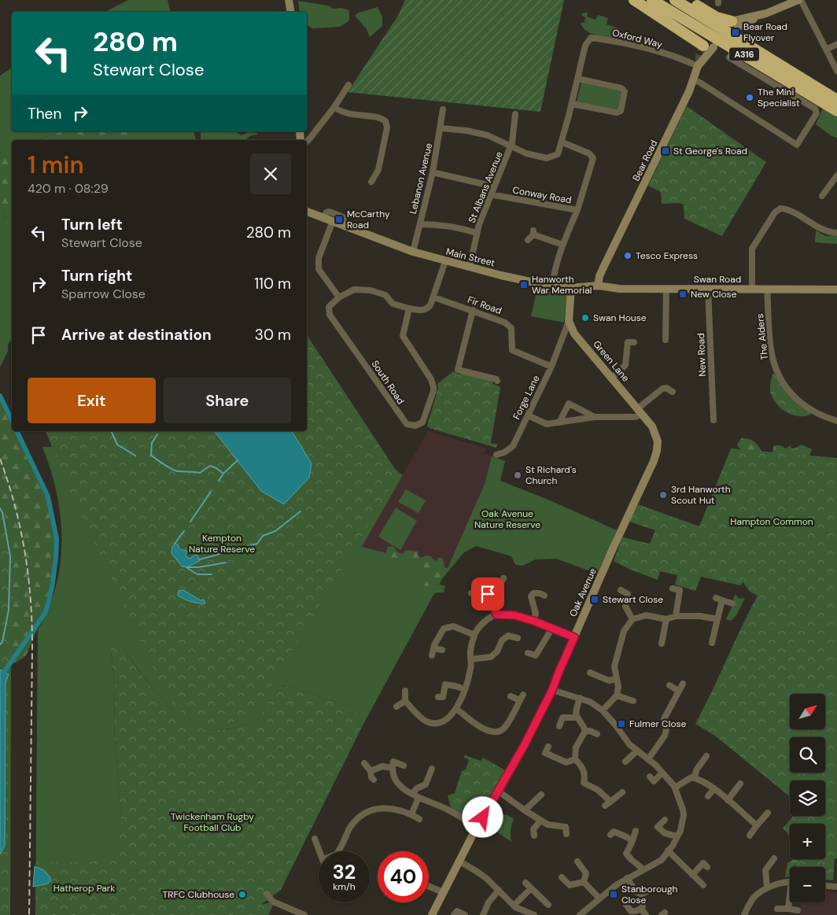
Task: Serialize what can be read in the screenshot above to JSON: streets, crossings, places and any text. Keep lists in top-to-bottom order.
{
  "streets": {
    "highway": ["A316"],
    "street": [
      "Oxford Way",
      "Bear Road",
      "Lebanon Avenue",
      "St Albans Avenue",
      "Conway Road",
      "Main Street",
      "Swan Road",
      "Fir Road",
      "The Alders",
      "New Road",
      "Green Lane",
      "South Road",
      "Forge Lane",
      "Oak Avenue"
    ]
  },
  "crossings": [
    ["Oxford Way", "Bear Road"],
    ["Oxford Way", "St Albans Avenue"],
    ["Bear Road", "Main Street"],
    ["Bear Road", "Swan Road"],
    ["Lebanon Avenue", "Main Street"],
    ["St Albans Avenue", "Conway Road"],
    ["St Albans Avenue", "Main Street"],
    ["Conway Road", "Main Street"],
    ["Main Street", "Swan Road"],
    ["Main Street", "Green Lane"],
    ["Swan Road", "The Alders"],
    ["Swan Road", "New Road"],
    ["Fir Road", "Forge Lane"],
    ["Green Lane", "Forge Lane"],
    ["Green Lane", "Oak Avenue"]
  ],
  "parks": [
    "Oak Avenue Nature Reserve",
    "Hampton Common",
    "Kempton Nature Reserve",
    "Twickenham Rugby Football Club",
    "Hatherop Park"
  ],
  "places": {
    "transit": [
      "Bear Road Flyover",
      "St George's Road",
      "McCarthy Road",
      "Hanworth War Memorial",
      "New Close",
      "Stewart Close",
      "Fulmer Close",
      "Stanborough Close"
    ],
    "other": [
      "The Mini Specialist",
      "Tesco Express",
      "Swan House",
      "St Richard's Church",
      "3rd Hanworth Scout Hut",
      "TRFC Clubhouse"
    ]
  },
  "north": "top right",
  "page": {
    "turn": ["280 m", "Stewart Close"],
    "then": "Then",
    "heading": ["1 min", "420 m · 08:29"],
    "list": [
      {
        "name": "Turn left",
        "note": "Stewart Close",
        "value": "280 m"
      },
      {
        "name": "Turn right",
        "note": "Sparrow Close",
        "value": "110 m"
      },
      {
        "name": "Arrive at destination",
        "value": "30 m"
      }
    ],
    "buttons": ["Exit", "Share"],
    "map_buttons": ["+", "−"],
    "speed": "32 km/h",
    "limit": "40"
  }
}
